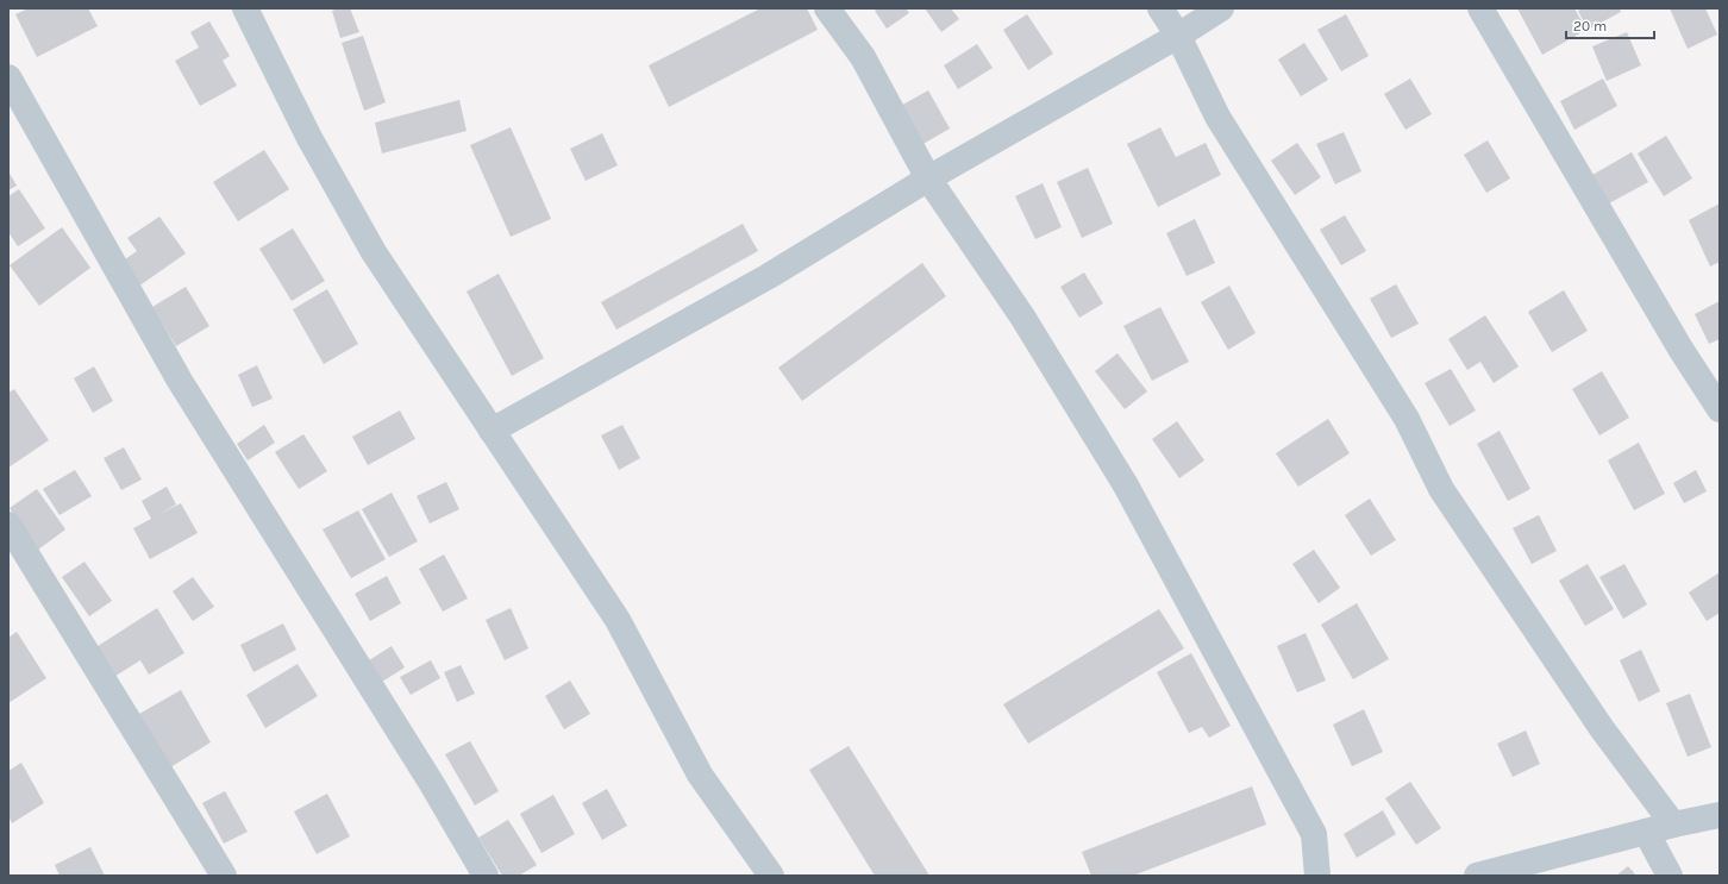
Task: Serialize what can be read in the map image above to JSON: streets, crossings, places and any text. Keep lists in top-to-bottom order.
{
  "scale_bar": "20 m"
}
